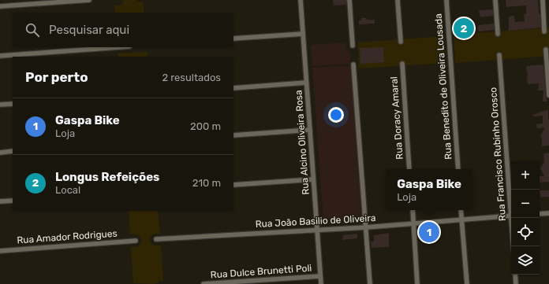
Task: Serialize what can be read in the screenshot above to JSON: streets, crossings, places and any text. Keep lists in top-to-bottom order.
{
  "streets": {
    "street": [
      "Rua Benedito de Oliveira Lousada",
      "Rua Doracy Amaral",
      "Rua Alcino Oliveira Rosa",
      "Rua Francisco Rubinho Orosco",
      "Rua João Basilio de Oliveira",
      "Rua Amador Rodrigues",
      "Rua Dulce Brunetti Poli"
    ]
  },
  "crossings": [
    ["Rua Alcino Oliveira Rosa", "Rua João Basilio de Oliveira"],
    ["Rua Alcino Oliveira Rosa", "Rua Dulce Brunetti Poli"]
  ],
  "page": {
    "search": "Pesquisar aqui",
    "pins": ["2", "1"],
    "heading": ["Por perto", "2 resultados"],
    "list": [
      {
        "mark": "1",
        "name": "Gaspa Bike",
        "note": "Loja",
        "value": "200 m"
      },
      {
        "mark": "2",
        "name": "Longus Refeições",
        "note": "Local",
        "value": "210 m"
      }
    ],
    "map_buttons": ["+", "−"],
    "popup": ["Gaspa Bike", "Loja"]
  }
}
